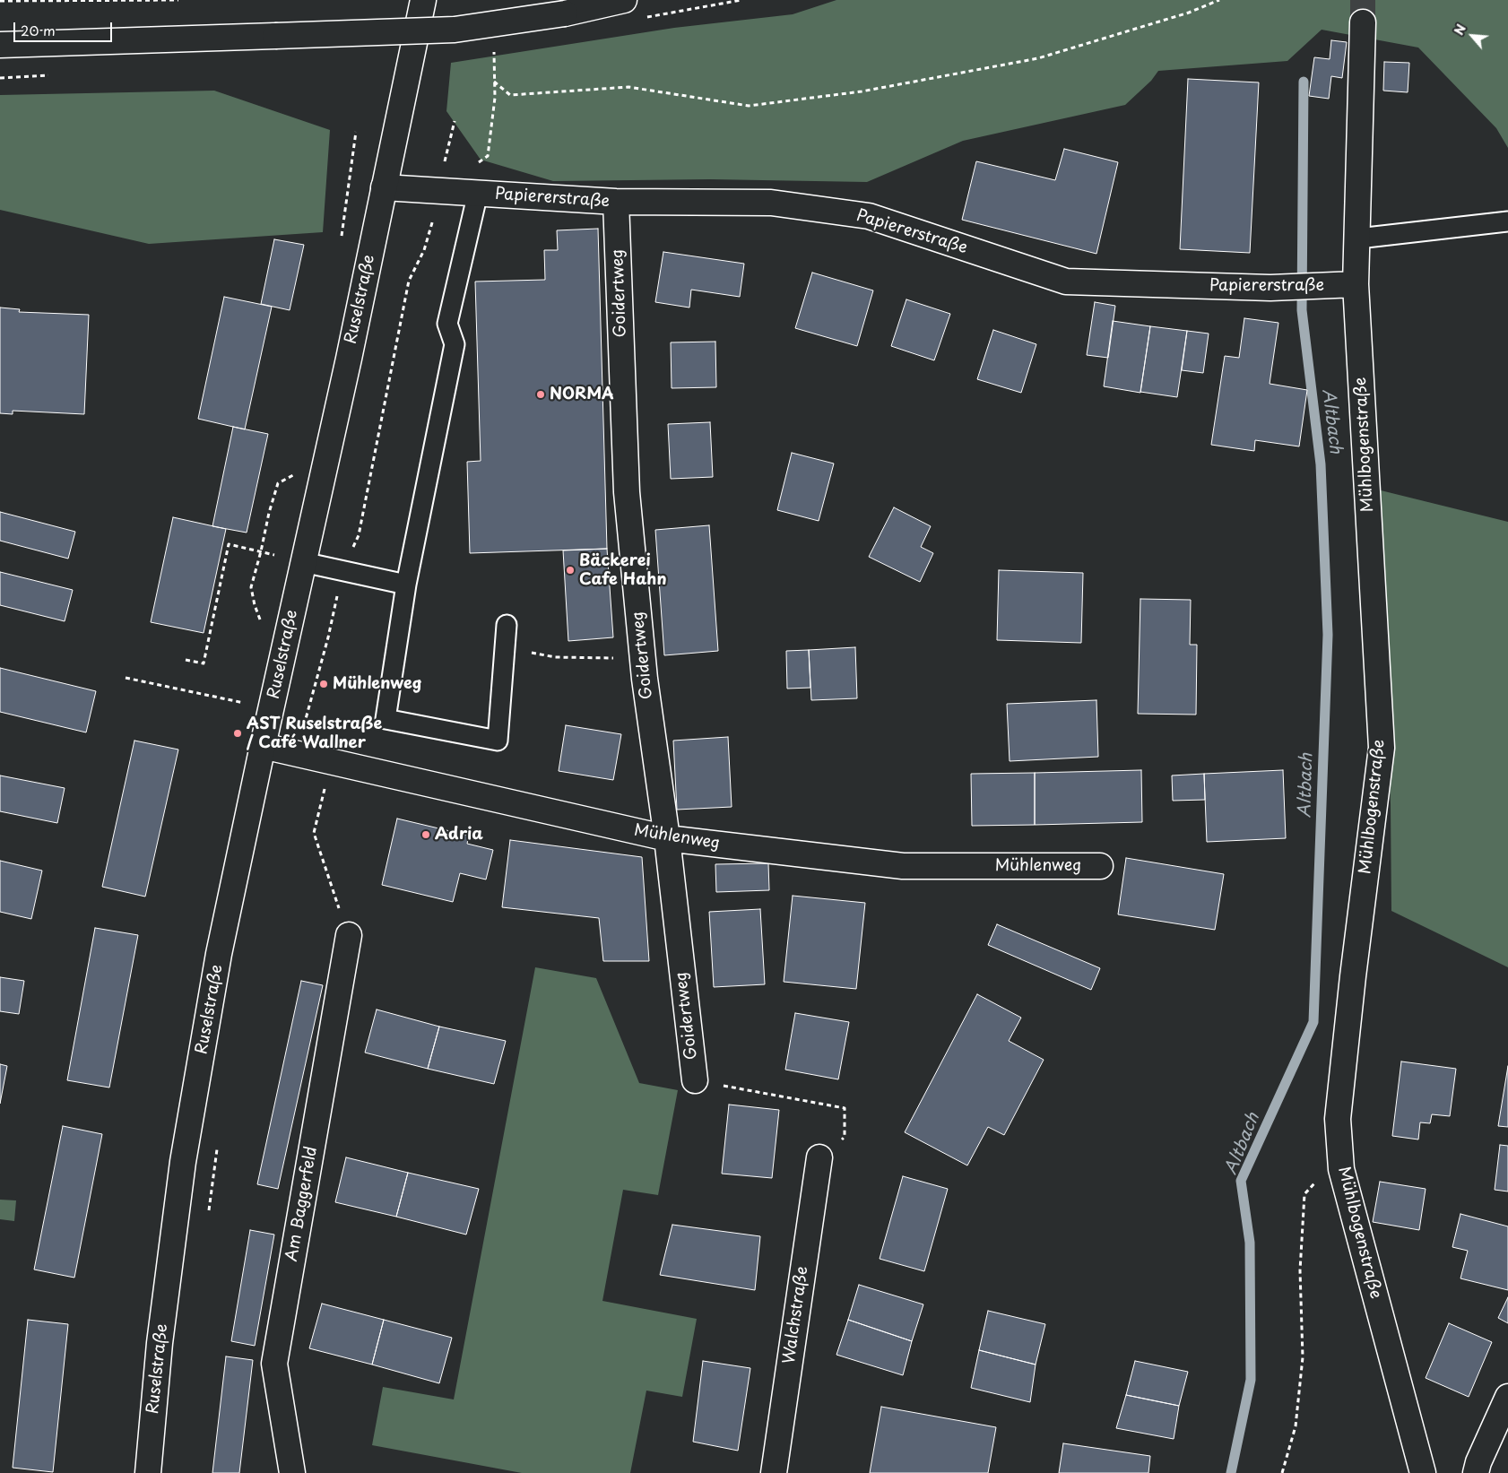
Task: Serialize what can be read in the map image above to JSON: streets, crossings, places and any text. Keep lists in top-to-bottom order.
{
  "streets": {
    "street": [
      "Papiererstraße",
      "Goidertweg",
      "Ruselstraße",
      "Mühlbogenstraße",
      "Mühlenweg",
      "Am Baggerfeld",
      "Walchstraße"
    ]
  },
  "crossings": [
    ["Papiererstraße", "Goidertweg"],
    ["Papiererstraße", "Ruselstraße"],
    ["Papiererstraße", "Mühlbogenstraße"],
    ["Goidertweg", "Mühlenweg"],
    ["Ruselstraße", "Mühlenweg"]
  ],
  "water": ["Altbach"],
  "places": [
    "NORMA",
    "Bäckerei Cafe Hahn",
    "Mühlenweg",
    "AST Ruselstraße / Café Wallner",
    "Adria"
  ],
  "scale_bar": "20 m",
  "north": "top left"
}
